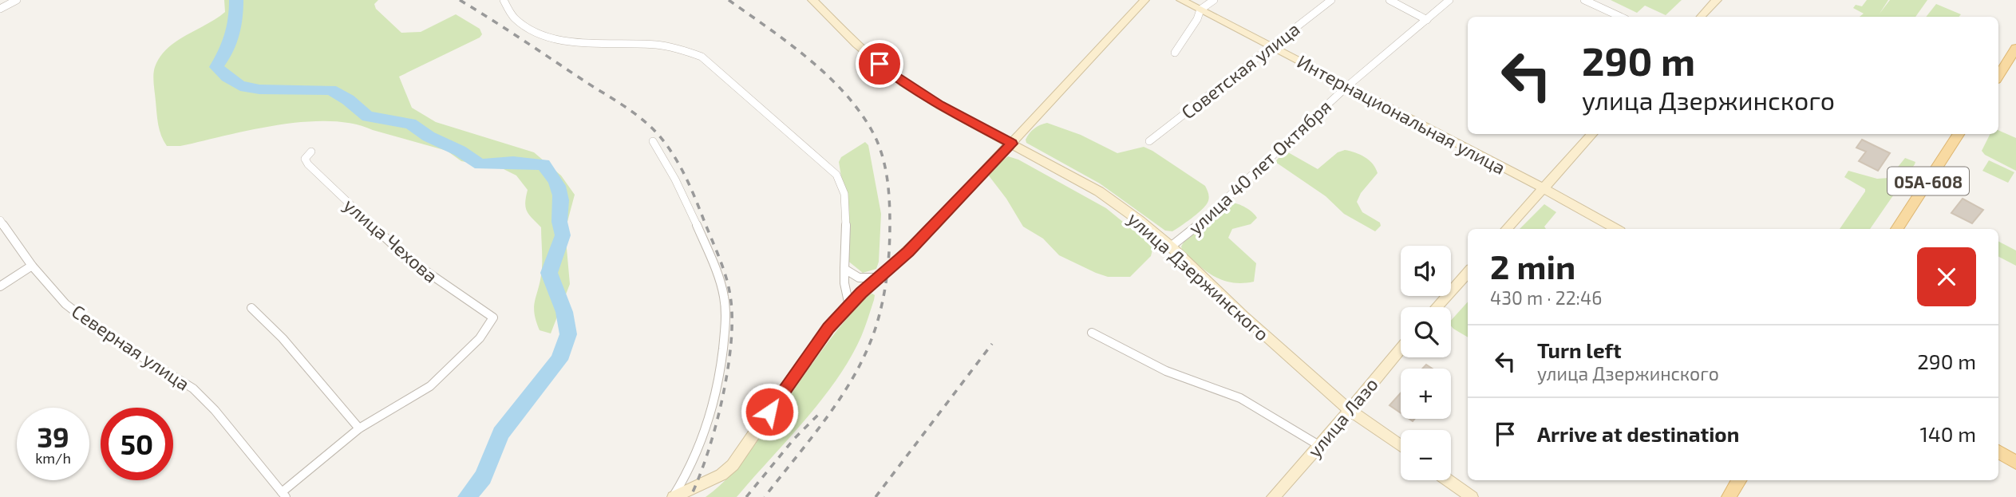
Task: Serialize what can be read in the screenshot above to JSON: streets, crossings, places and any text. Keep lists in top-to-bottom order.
{
  "streets": {
    "main road": [
      "Интернациональная улица",
      "05А-608",
      "улица Дзержинского",
      "улица Лазо"
    ],
    "street": [
      "Советская улица",
      "улица 40 лет Октября",
      "улица Чехова",
      "Северная улица"
    ]
  },
  "crossings": [
    ["Советская улица", "Интернациональная улица"],
    ["Интернациональная улица", "улица 40 лет Октября"],
    ["улица 40 лет Октября", "улица Дзержинского"],
    ["улица Дзержинского", "улица Лазо"]
  ],
  "page": {
    "turn": ["290 m", "улица Дзержинского"],
    "heading": ["2 min", "430 m · 22:46"],
    "map_buttons": ["+", "−"],
    "list": [
      {
        "name": "Turn left",
        "note": "улица Дзержинского",
        "value": "290 m"
      },
      {
        "name": "Arrive at destination",
        "value": "140 m"
      }
    ],
    "speed": "39 km/h",
    "limit": "50"
  }
}
